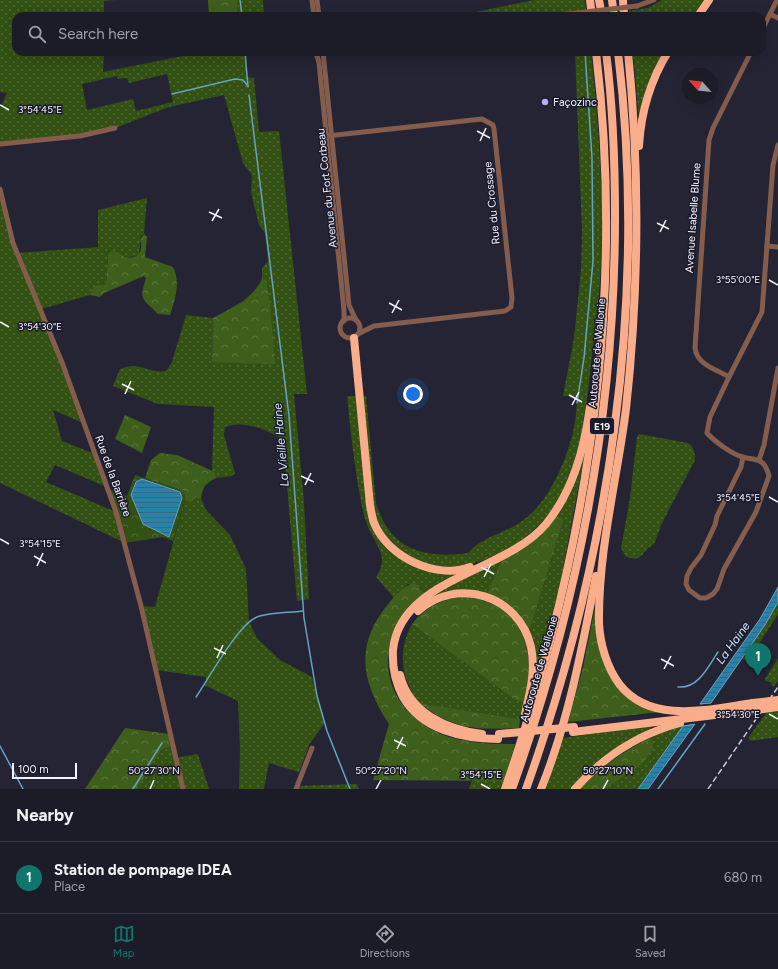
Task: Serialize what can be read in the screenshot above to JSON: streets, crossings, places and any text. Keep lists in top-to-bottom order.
{
  "streets": {
    "highway": ["Autoroute de Wallonie", "E19"],
    "street": [
      "Avenue du Fort Corbeau",
      "Rue du Crossage",
      "Avenue Isabelle Blume",
      "Rue de la Barrière"
    ]
  },
  "crossings": [
    ["Avenue du Fort Corbeau", "Rue du Crossage"]
  ],
  "water": ["La Vieille Haine", "La Haine"],
  "places": ["Façozinc"],
  "scale_bar": "100 m",
  "north": "top left",
  "page": {
    "search": "Search here",
    "pins": "1",
    "scale": "100 m",
    "heading": "Nearby",
    "list": [
      {
        "mark": "1",
        "name": "Station de pompage IDEA",
        "note": "Place",
        "value": "680 m"
      }
    ],
    "nav": ["Map", "Directions", "Saved"]
  },
  "coordinates": [
    "3°54'45\"E",
    "3°55'00\"E",
    "3°54'30\"E",
    "3°54'15\"E",
    "50°27'30\"N",
    "50°27'20\"N",
    "50°27'10\"N"
  ]
}
